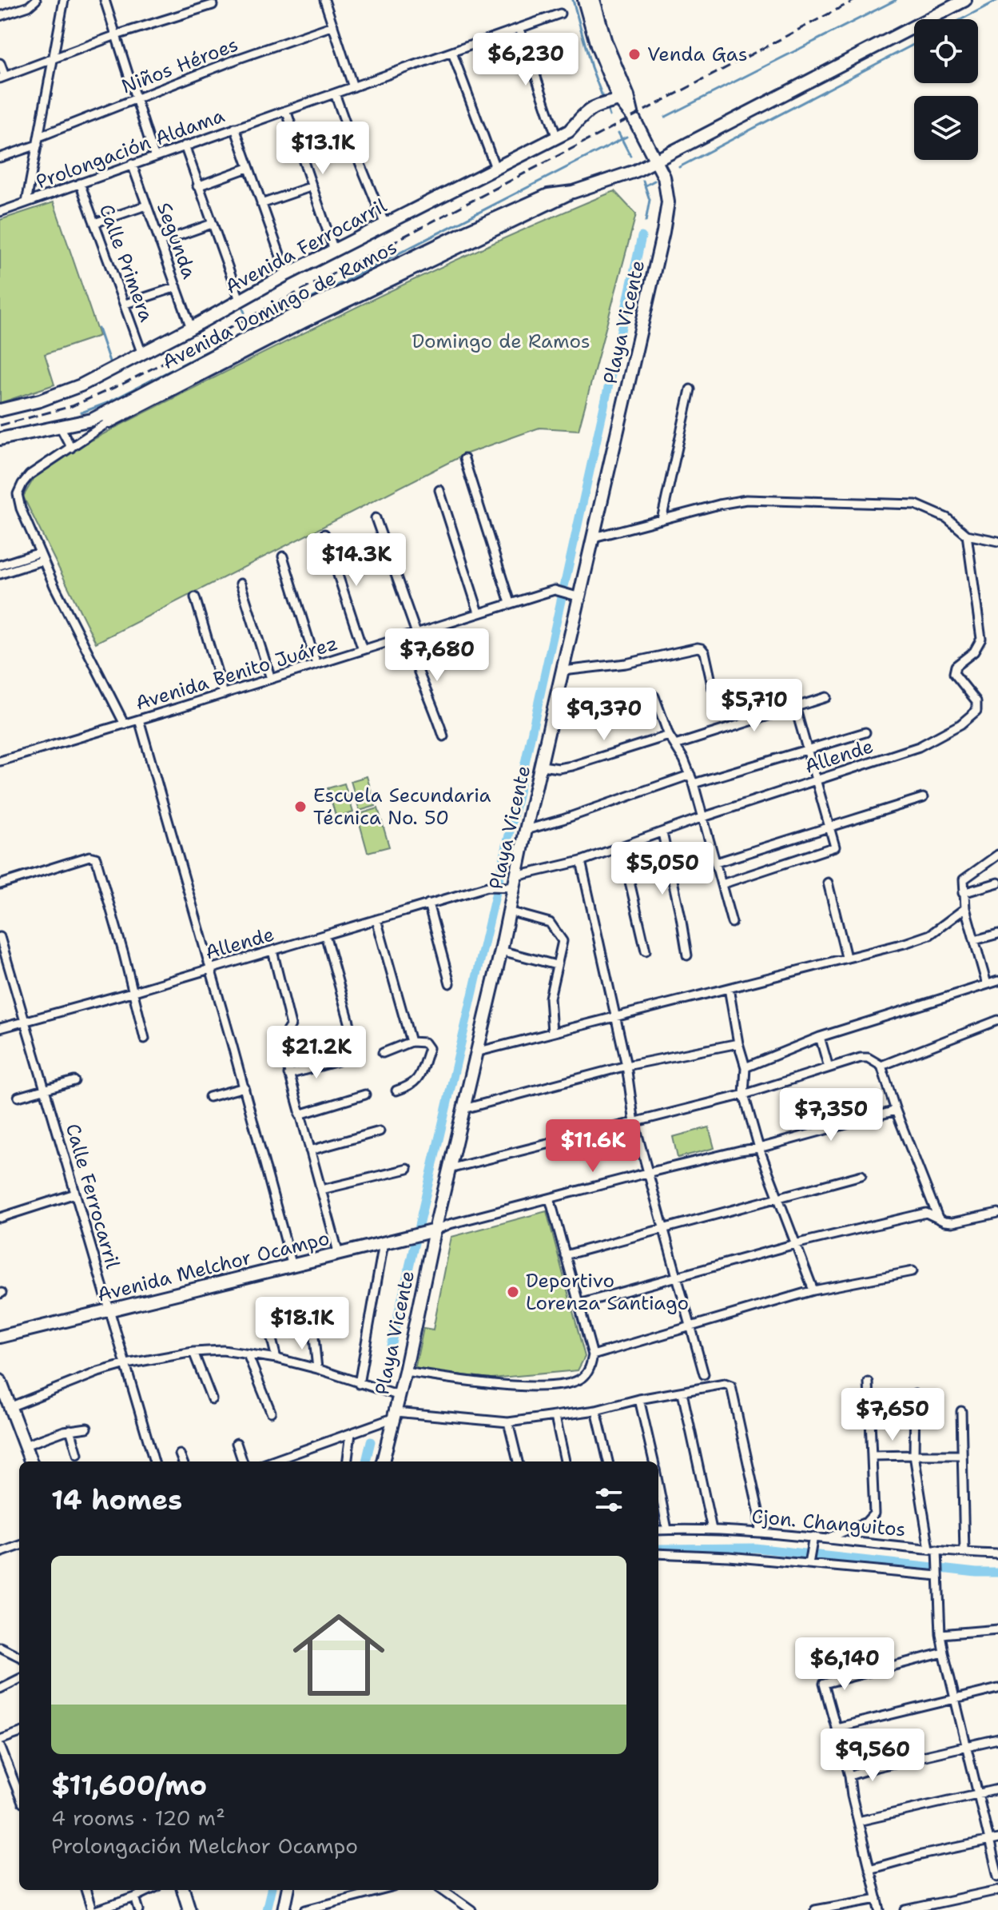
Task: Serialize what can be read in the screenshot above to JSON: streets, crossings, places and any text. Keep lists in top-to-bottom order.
{
  "streets": {
    "main road": [
      "Avenida Ferrocarril",
      "Avenida Domingo de Ramos",
      "Playa Vicente",
      "Avenida Melchor Ocampo"
    ],
    "street": [
      "Niños Héroes",
      "Prolongación Aldama",
      "Segunda",
      "Calle Primera",
      "Avenida Benito Juárez",
      "Allende",
      "Calle Ferrocarril",
      "Cjon. Changuitos"
    ]
  },
  "crossings": [
    ["Prolongación Aldama", "Segunda"],
    ["Prolongación Aldama", "Calle Primera"],
    ["Segunda", "Avenida Ferrocarril"],
    ["Avenida Ferrocarril", "Calle Primera"],
    ["Avenida Domingo de Ramos", "Playa Vicente"],
    ["Playa Vicente", "Avenida Benito Juárez"],
    ["Playa Vicente", "Allende"],
    ["Playa Vicente", "Avenida Melchor Ocampo"],
    ["Allende", "Calle Ferrocarril"],
    ["Calle Ferrocarril", "Avenida Melchor Ocampo"]
  ],
  "parks": ["Domingo de Ramos"],
  "places": ["Venda Gas", "Escuela Secundaria Técnica No. 50", "Deportivo Lorenza Santiago"],
  "page": {
    "price": [
      "$6,230",
      "$13.1K",
      "$14.3K",
      "$7,680",
      "$5,710",
      "$9,370",
      "$5,050",
      "$21.2K",
      "$7,350",
      "$11.6K",
      "$18.1K",
      "$7,650",
      "$6,140",
      "$9,560"
    ],
    "heading": "14 homes",
    "list": [
      {
        "name": "$11,600/mo",
        "note": "4 rooms · 120 m² · Prolongación Melchor Ocampo"
      }
    ]
  }
}
